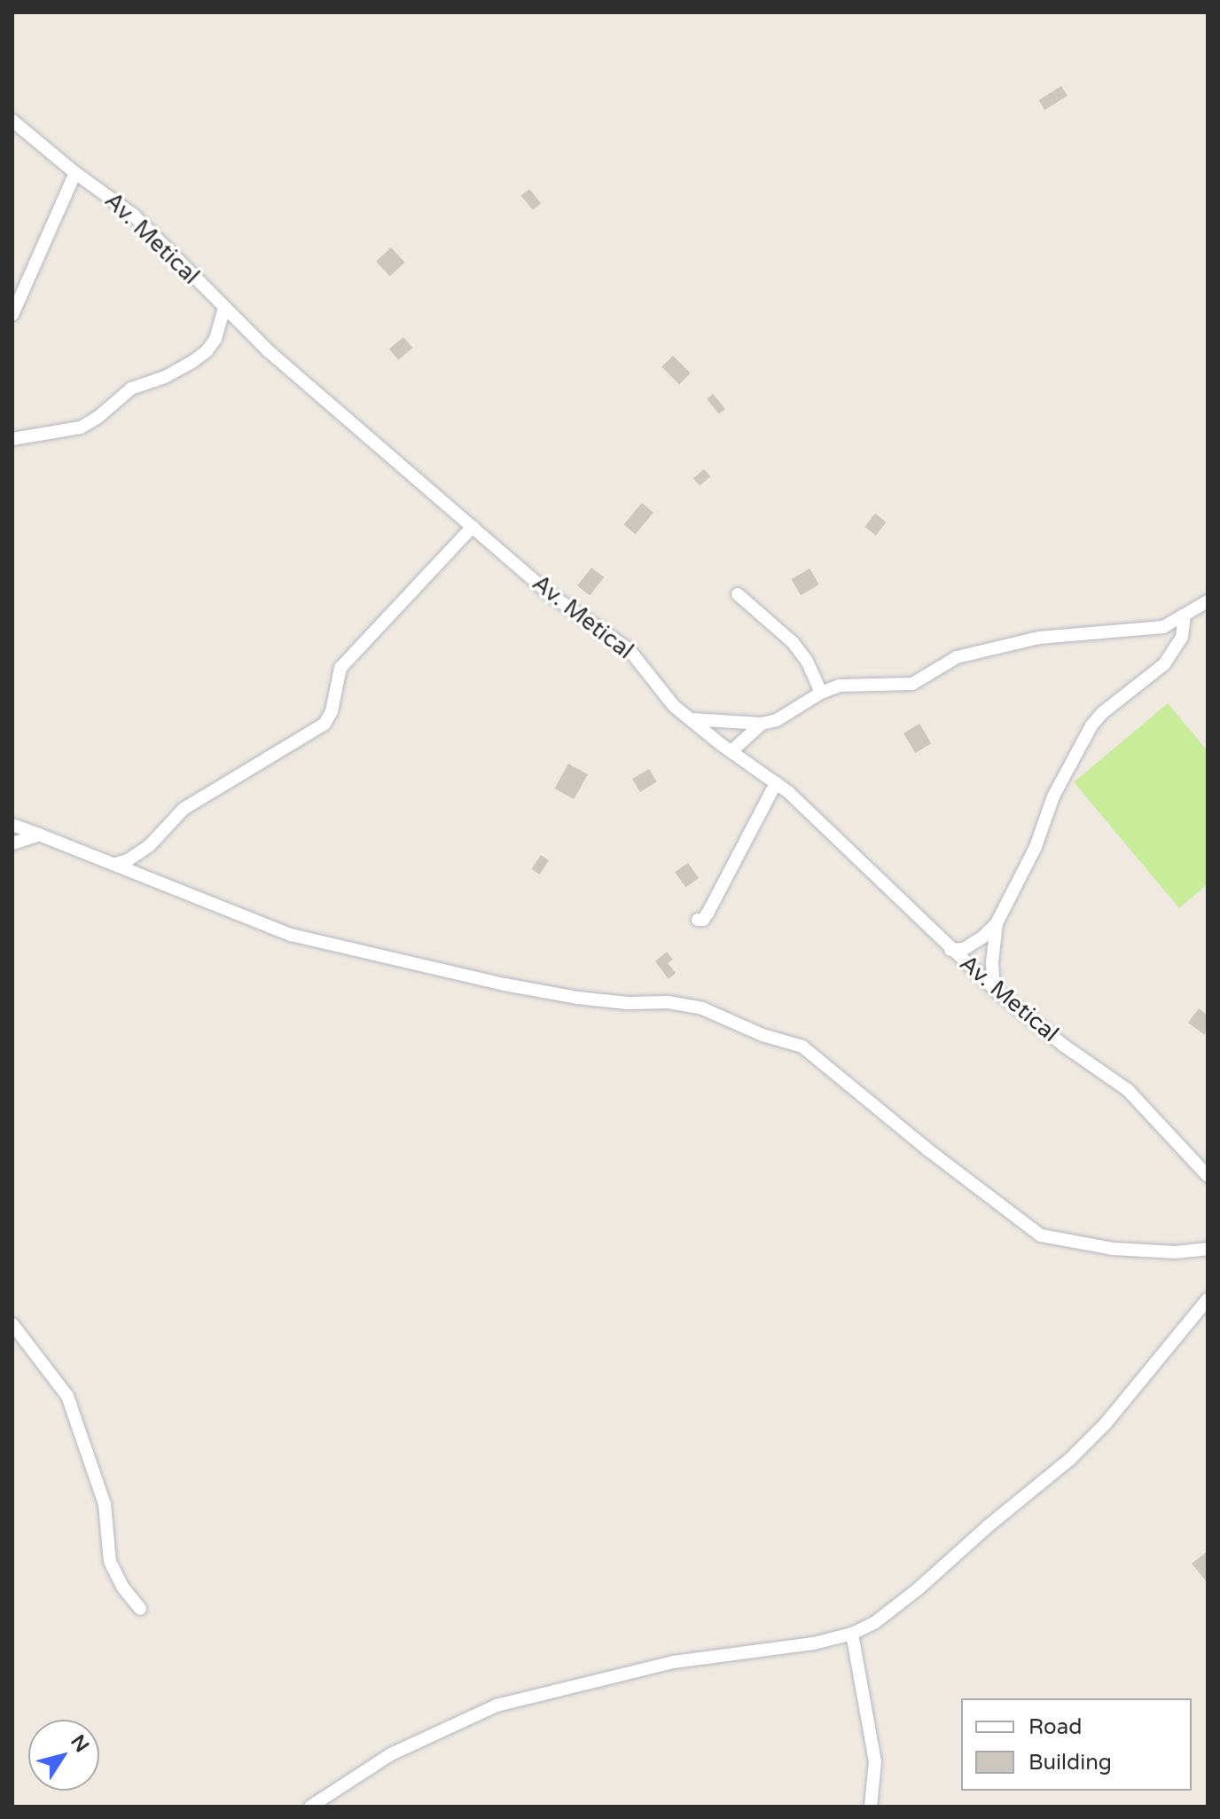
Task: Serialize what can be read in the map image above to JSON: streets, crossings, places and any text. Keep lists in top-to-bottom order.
{
  "streets": {
    "street": ["Av. Metical"]
  },
  "legend": ["Road", "Building"],
  "north": "top right"
}
